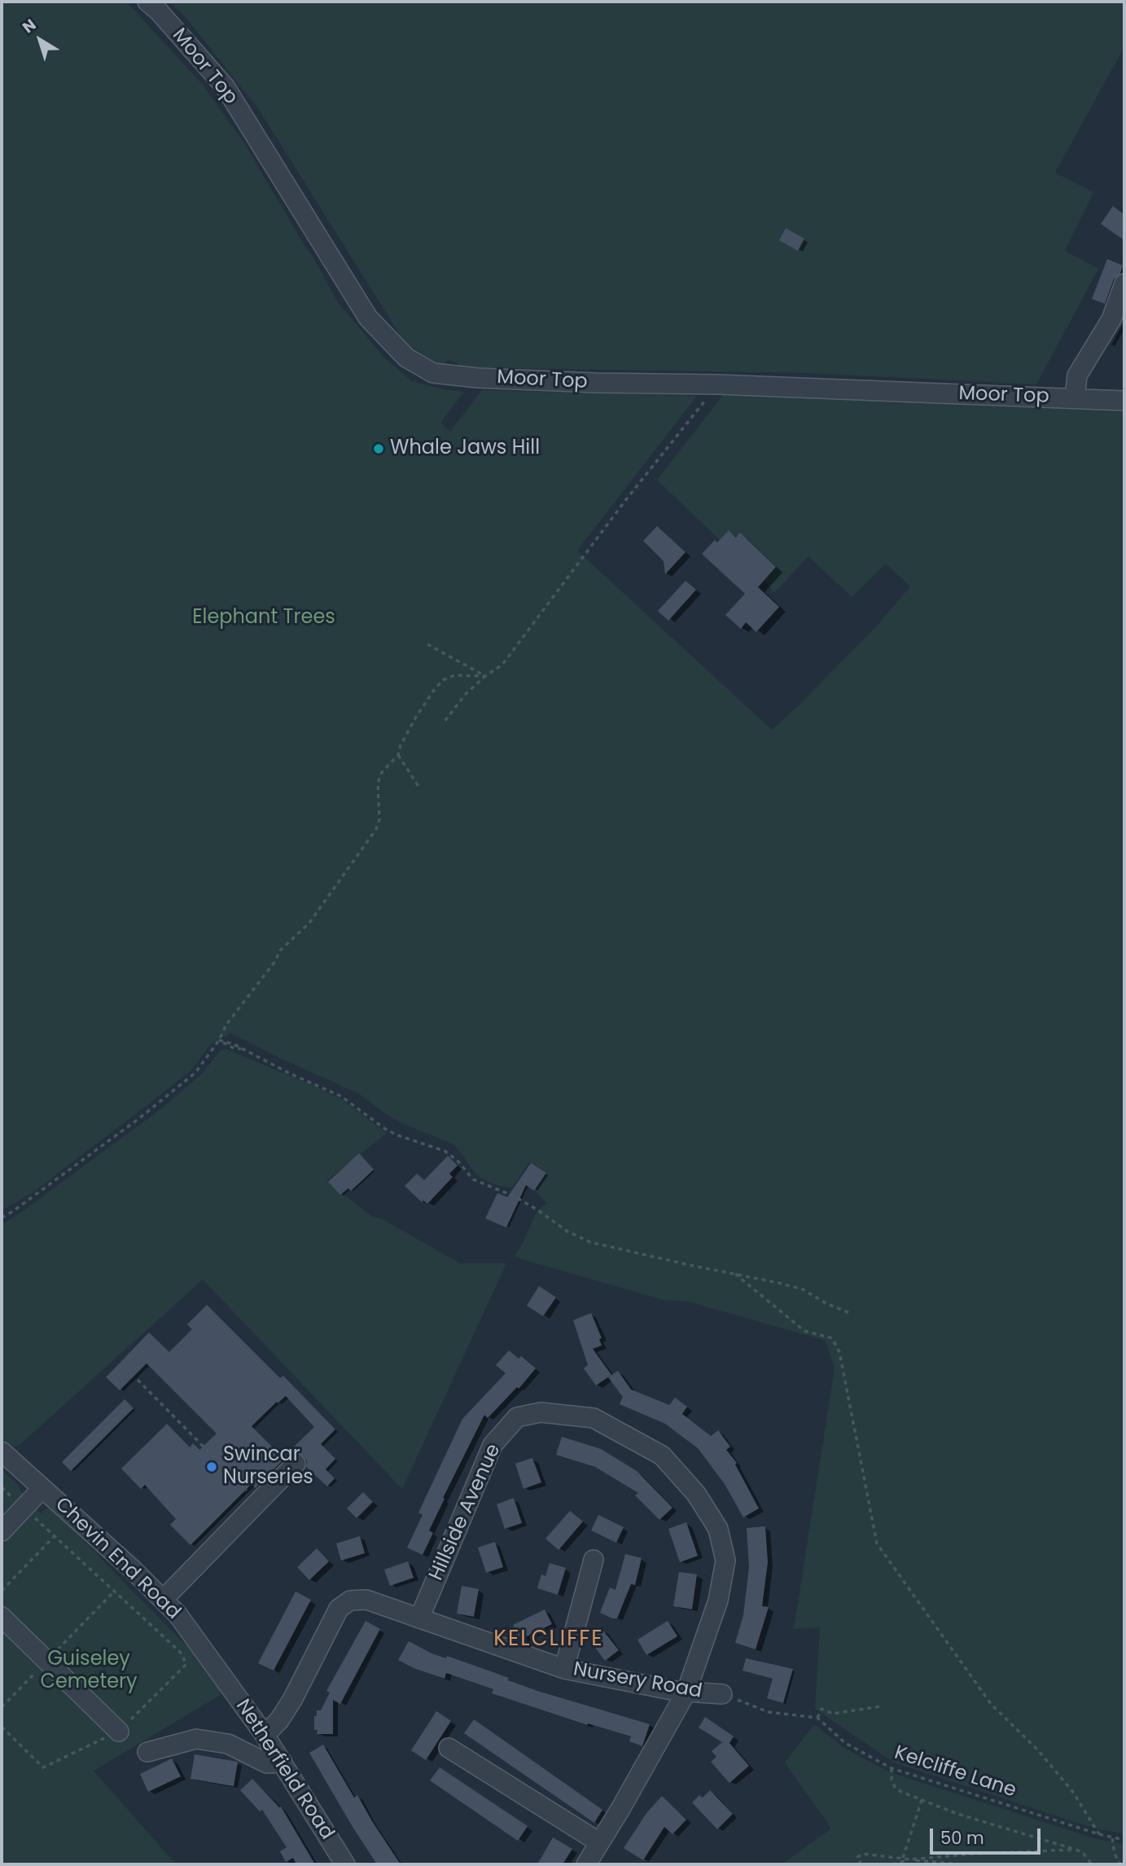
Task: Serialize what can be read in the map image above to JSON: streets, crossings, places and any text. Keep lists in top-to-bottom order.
{
  "streets": {
    "street": [
      "Moor Top",
      "Hillside Avenue",
      "Chevin End Road",
      "Nursery Road",
      "Netherfield Road"
    ],
    "path": ["Kelcliffe Lane"]
  },
  "crossings": [
    ["Hillside Avenue", "Nursery Road"],
    ["Chevin End Road", "Netherfield Road"],
    ["Nursery Road", "Netherfield Road"]
  ],
  "districts": ["KELCLIFFE"],
  "parks": ["Elephant Trees", "Guiseley Cemetery"],
  "places": ["Whale Jaws Hill", "Swincar Nurseries"],
  "scale_bar": "50 m",
  "north": "top left"
}
